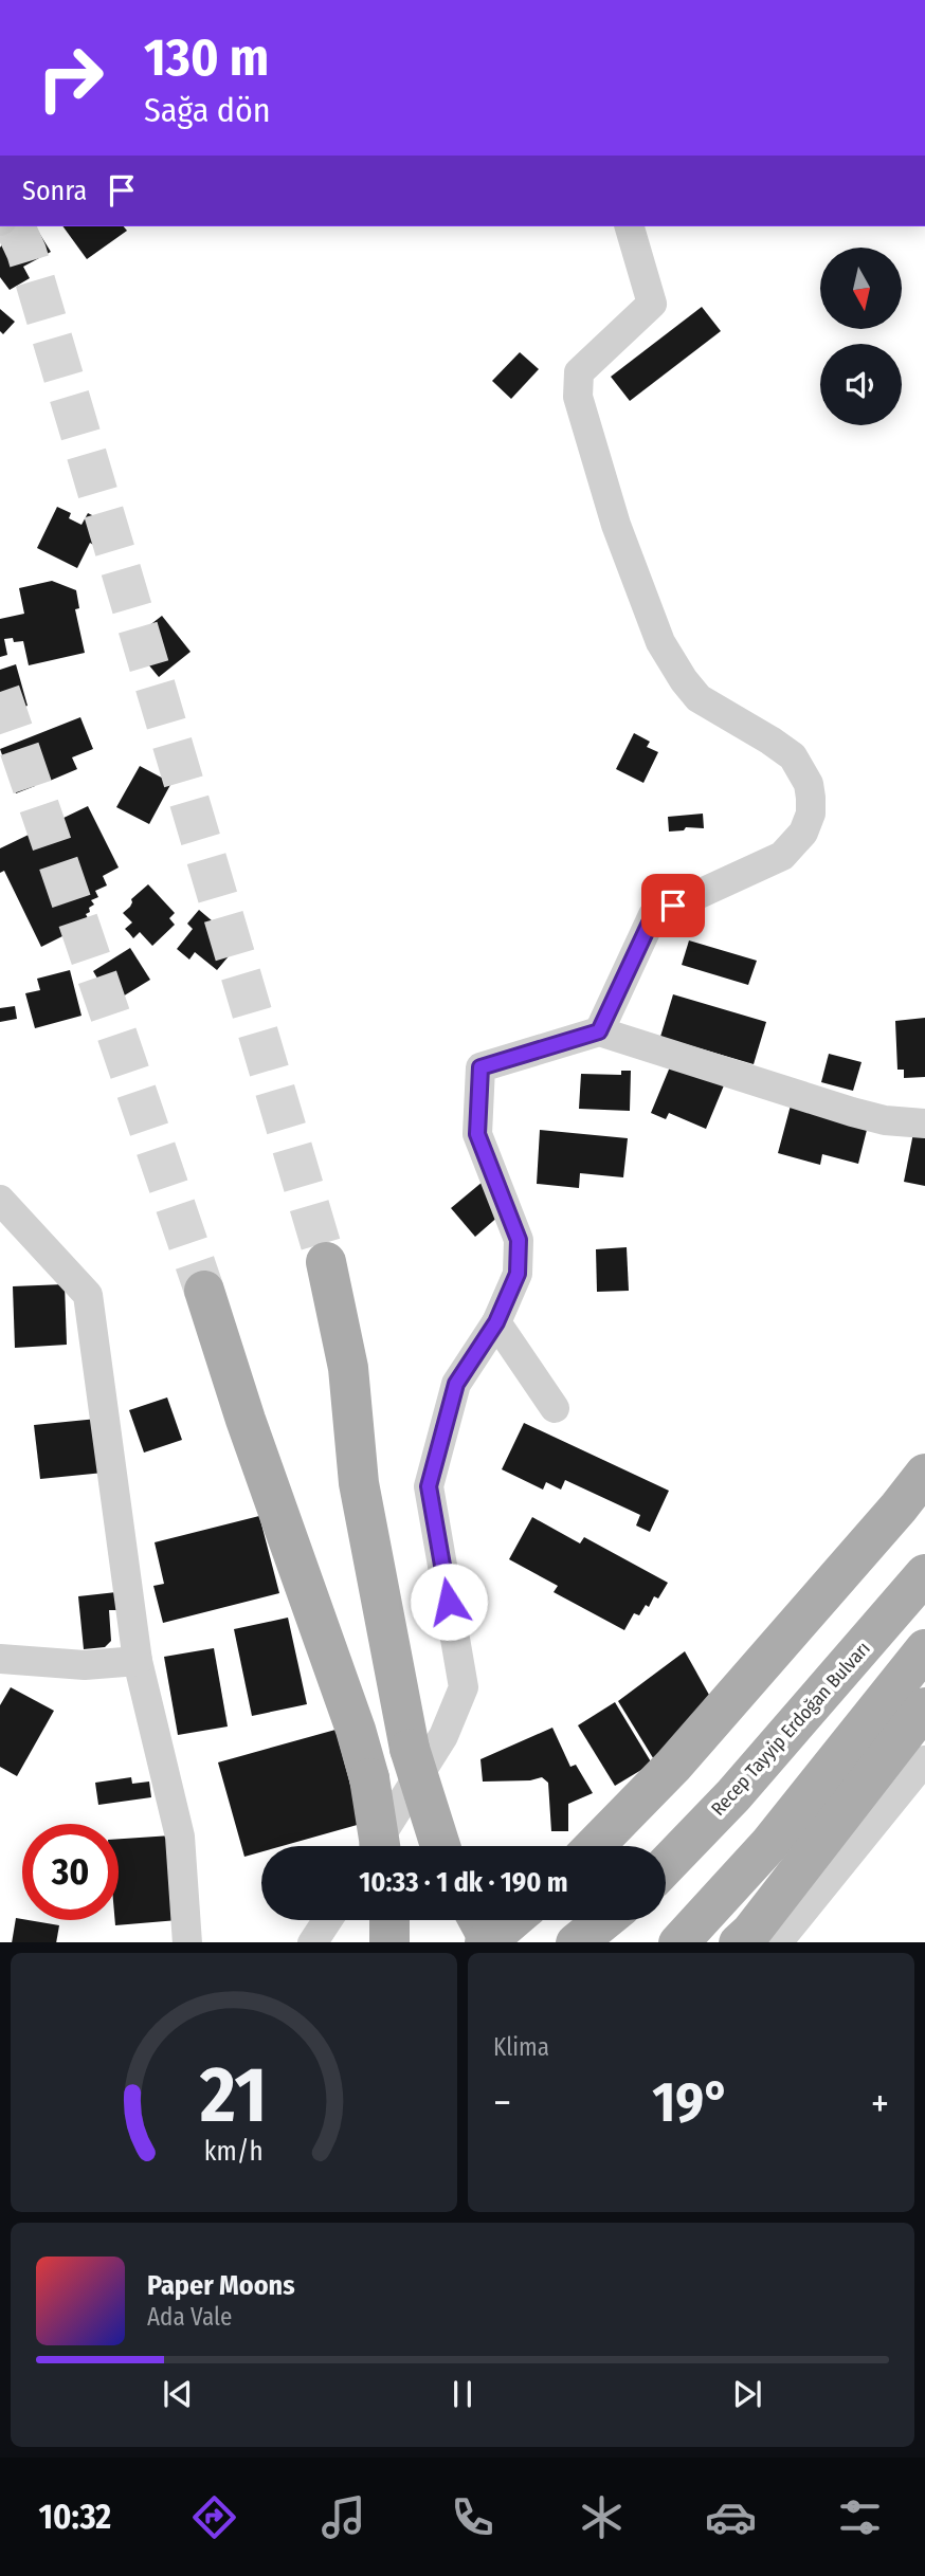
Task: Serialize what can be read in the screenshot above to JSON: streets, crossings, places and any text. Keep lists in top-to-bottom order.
{
  "streets": {
    "main road": ["Recep Tayyip Erdoğan Bulvarı"]
  },
  "north": "bottom",
  "page": {
    "turn": ["130 m", "Sağa dön"],
    "then": "Sonra",
    "limit": "30",
    "trip": "10:33 · 1 dk · 190 m",
    "tile": "Klima",
    "heat": ["−", "19°", "+"],
    "song": ["Paper Moons", "Ada Vale"],
    "tabs": "10:32",
    "gauge": ["21", "km/h"]
  }
}
